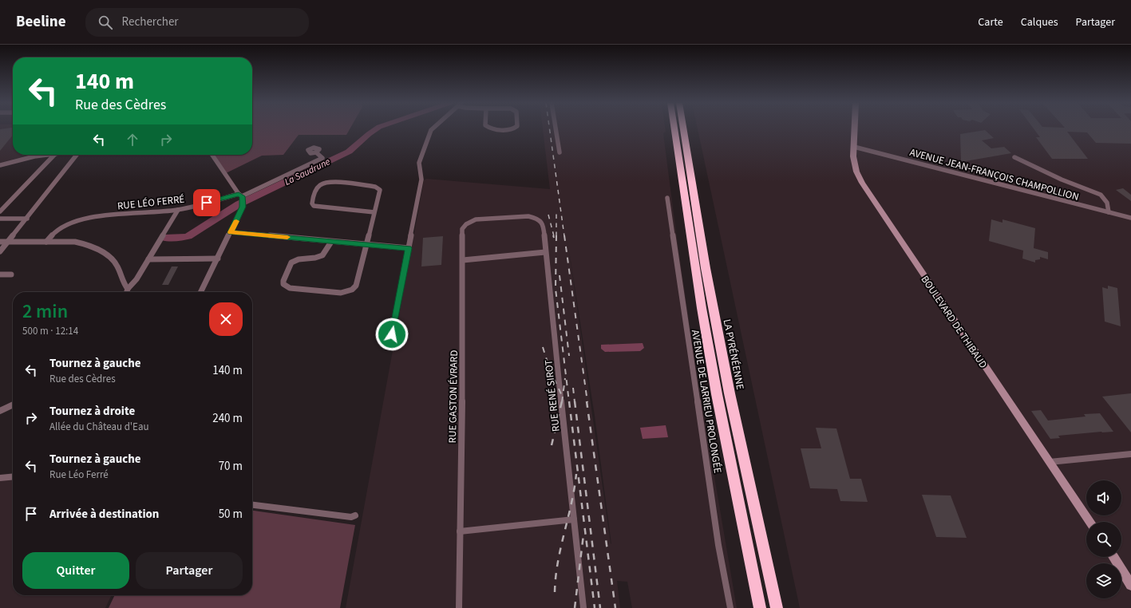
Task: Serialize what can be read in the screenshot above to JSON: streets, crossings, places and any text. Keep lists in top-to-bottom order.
{
  "streets": {
    "highway": ["LA PYRÉNÉENNE"],
    "street": [
      "AVENUE JEAN-FRANÇOIS CHAMPOLLION",
      "RUE LÉO FERRÉ",
      "BOULEVARD DE THIBAUD",
      "RUE RENÉ SIROT",
      "RUE GASTON ÉVRARD",
      "AVENUE DE LARRIEU PROLONGÉE"
    ]
  },
  "crossings": [
    ["AVENUE JEAN-FRANÇOIS CHAMPOLLION", "BOULEVARD DE THIBAUD"],
    ["RUE RENÉ SIROT", "RUE GASTON ÉVRARD"]
  ],
  "water": ["La Saudrune"],
  "page": {
    "header": "Beeline",
    "search": "Rechercher",
    "nav": ["Carte", "Calques", "Partager"],
    "turn": ["140 m", "Rue des Cèdres"],
    "heading": ["2 min", "500 m · 12:14"],
    "list": [
      {
        "name": "Tournez à gauche",
        "note": "Rue des Cèdres",
        "value": "140 m"
      },
      {
        "name": "Tournez à droite",
        "note": "Allée du Château d'Eau",
        "value": "240 m"
      },
      {
        "name": "Tournez à gauche",
        "note": "Rue Léo Ferré",
        "value": "70 m"
      },
      {
        "name": "Arrivée à destination",
        "value": "50 m"
      }
    ],
    "buttons": ["Quitter", "Partager"]
  }
}
